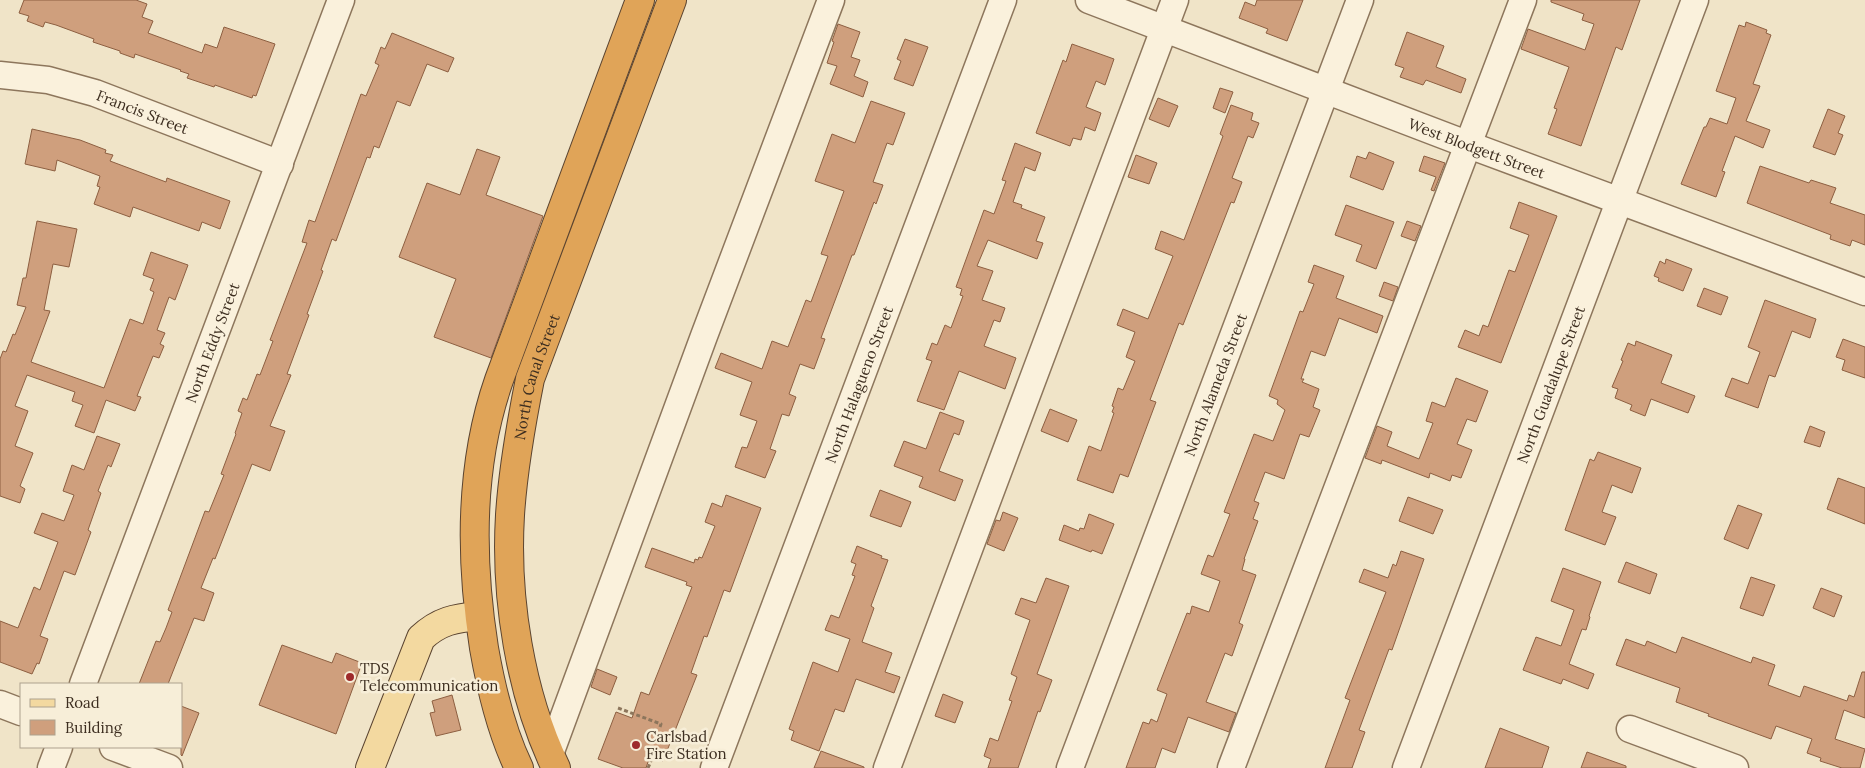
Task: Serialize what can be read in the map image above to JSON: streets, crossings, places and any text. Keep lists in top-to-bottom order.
{
  "streets": {
    "highway": ["North Canal Street"],
    "street": [
      "Francis Street",
      "West Blodgett Street",
      "North Eddy Street",
      "North Halagueno Street",
      "North Alameda Street",
      "North Guadalupe Street"
    ]
  },
  "crossings": [
    ["Francis Street", "North Eddy Street"],
    ["West Blodgett Street", "North Alameda Street"],
    ["West Blodgett Street", "North Guadalupe Street"]
  ],
  "places": ["TDS Telecommunication", "Carlsbad Fire Station"],
  "legend": ["Road", "Building"]
}
